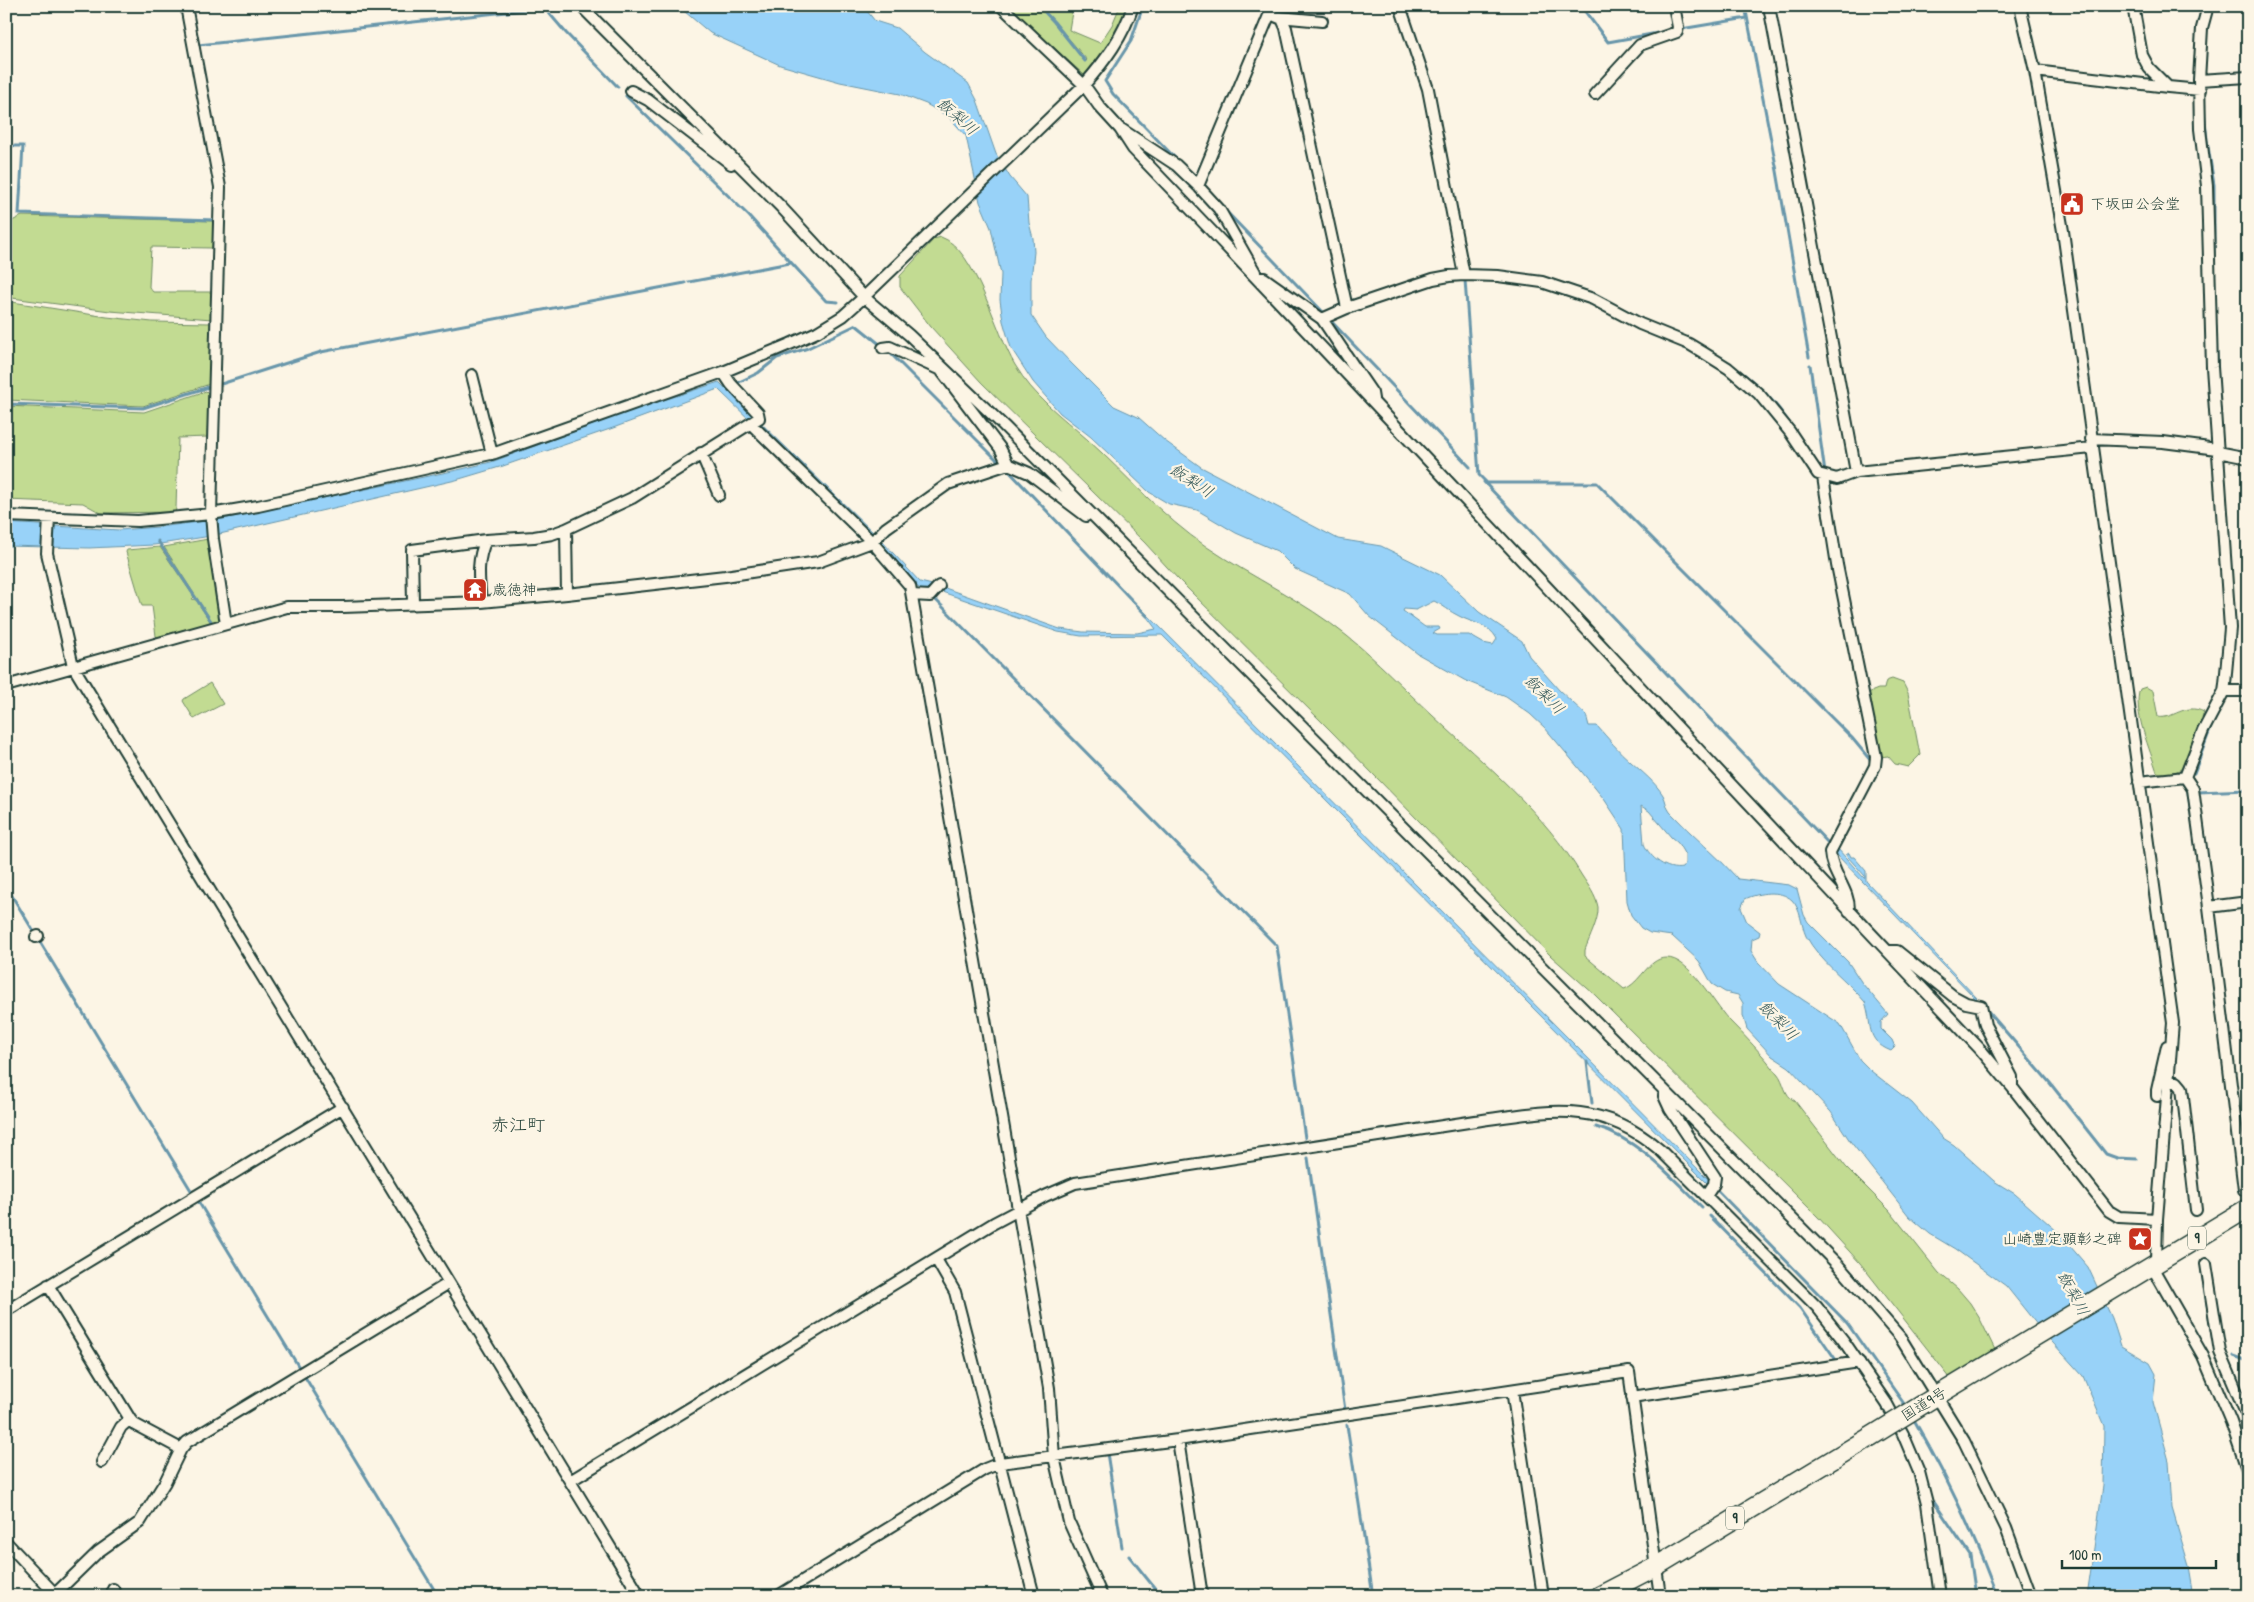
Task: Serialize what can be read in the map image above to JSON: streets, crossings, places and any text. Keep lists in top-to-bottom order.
{
  "streets": {
    "highway": ["9", "国道9号"]
  },
  "districts": ["赤江町"],
  "water": ["飯梨川"],
  "places": {
    "public building": ["下坂田公会堂"],
    "temple": ["歳徳神"],
    "place": ["山崎豊定顕彰之碑"]
  },
  "scale_bar": "100 m"
}
